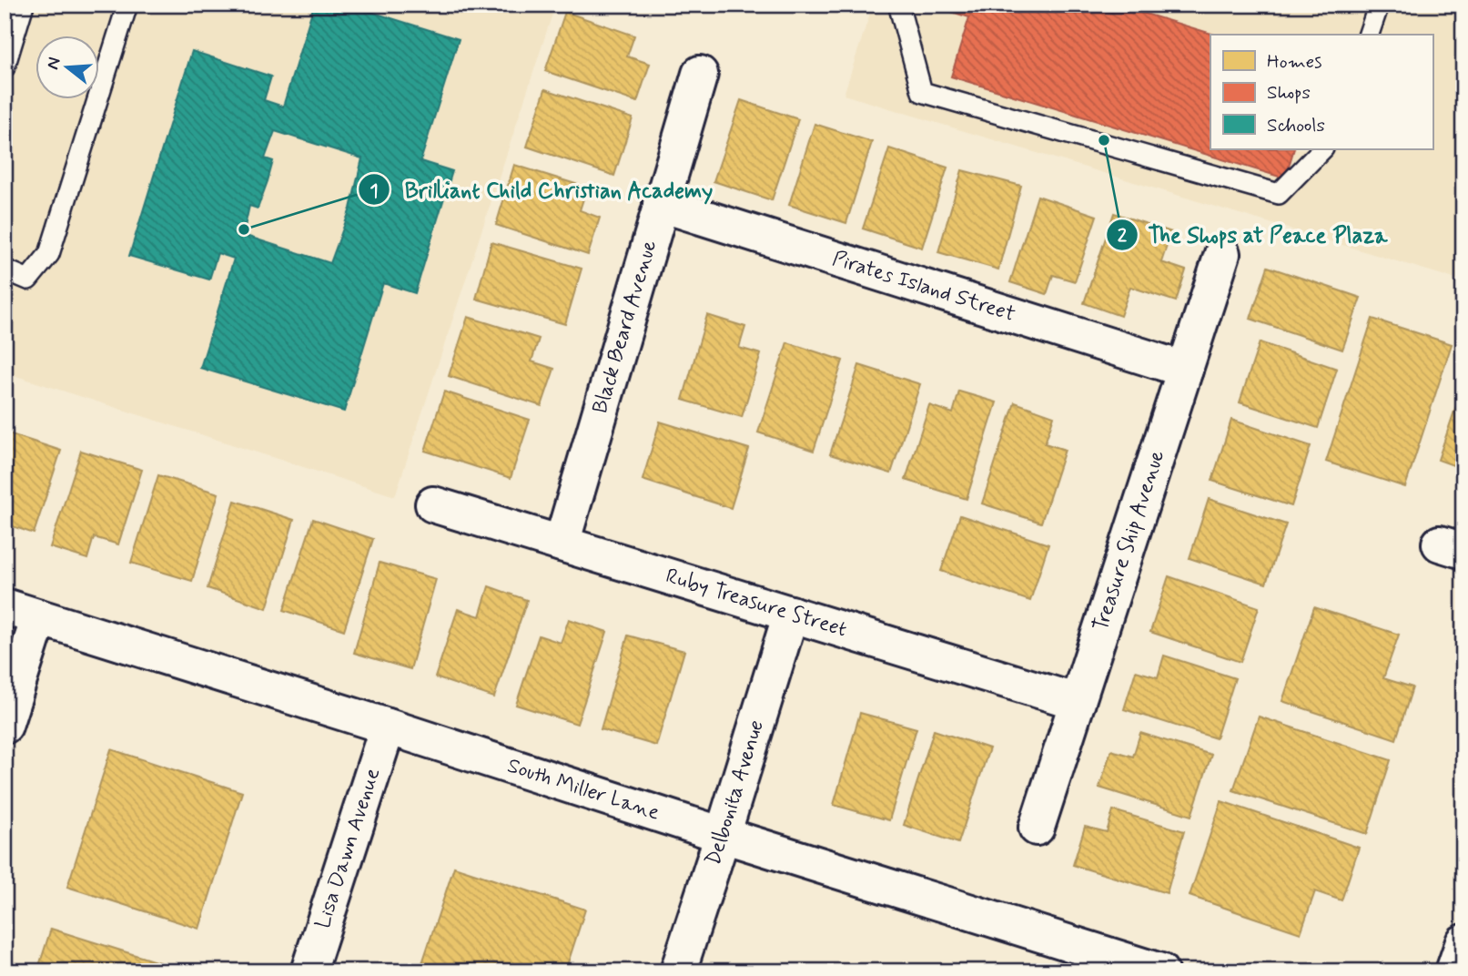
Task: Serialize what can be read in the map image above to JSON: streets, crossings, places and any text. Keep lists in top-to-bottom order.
{
  "streets": {
    "street": [
      "Pirates Island Street",
      "Black Beard Avenue",
      "Treasure Ship Avenue",
      "Ruby Treasure Street",
      "South Miller Lane",
      "Delbonita Avenue",
      "Lisa Dawn Avenue"
    ]
  },
  "crossings": [
    ["Pirates Island Street", "Black Beard Avenue"],
    ["Pirates Island Street", "Treasure Ship Avenue"],
    ["Black Beard Avenue", "Ruby Treasure Street"],
    ["Treasure Ship Avenue", "Ruby Treasure Street"],
    ["Ruby Treasure Street", "Delbonita Avenue"],
    ["South Miller Lane", "Delbonita Avenue"],
    ["South Miller Lane", "Lisa Dawn Avenue"]
  ],
  "places": ["The Shops at Peace Plaza", "Brilliant Child Christian Academy"],
  "legend": ["Homes", "Shops", "Schools"],
  "north": "left"
}
